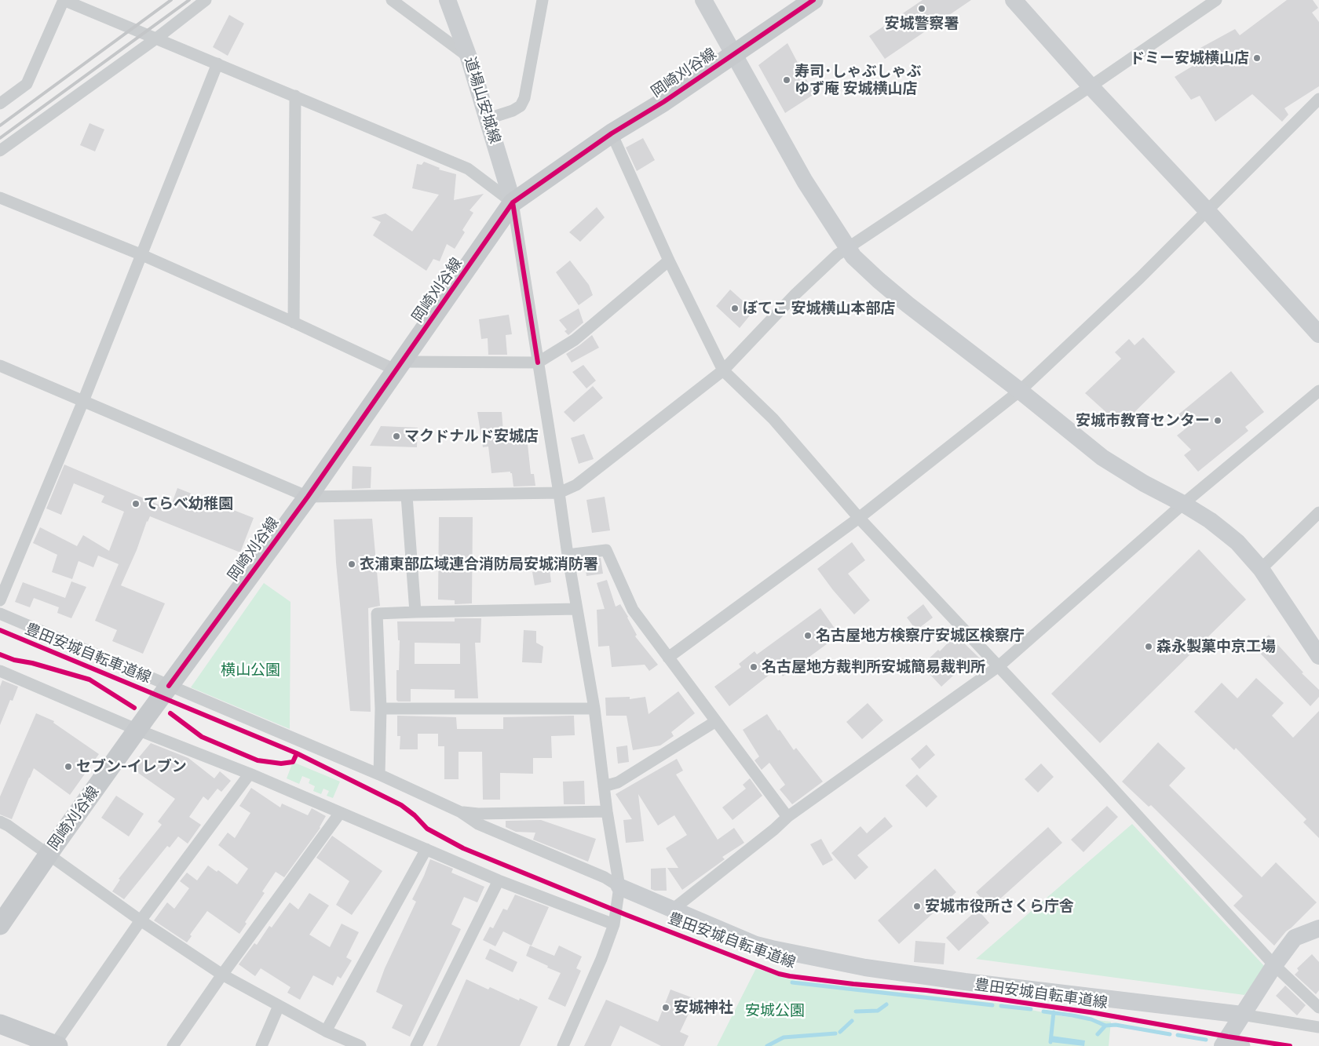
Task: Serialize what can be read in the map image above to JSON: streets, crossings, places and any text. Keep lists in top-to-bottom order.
{
  "streets": {
    "main road": ["岡崎刈谷線"],
    "street": ["道場山安城線"],
    "cycle path": ["豊田安城自転車道線"]
  },
  "crossings": [
    ["岡崎刈谷線", "道場山安城線"]
  ],
  "parks": ["横山公園", "安城公園"],
  "places": [
    "安城警察署",
    "ドミー安城横山店",
    "寿司･しゃぶしゃぶ ゆず庵 安城横山店",
    "ぼてこ 安城横山本部店",
    "安城市教育センター",
    "マクドナルド安城店",
    "てらべ幼稚園",
    "衣浦東部広域連合消防局安城消防署",
    "名古屋地方検察庁安城区検察庁",
    "森永製菓中京工場",
    "名古屋地方裁判所安城簡易裁判所",
    "セブン-イレブン",
    "安城市役所さくら庁舎",
    "安城神社"
  ]
}
